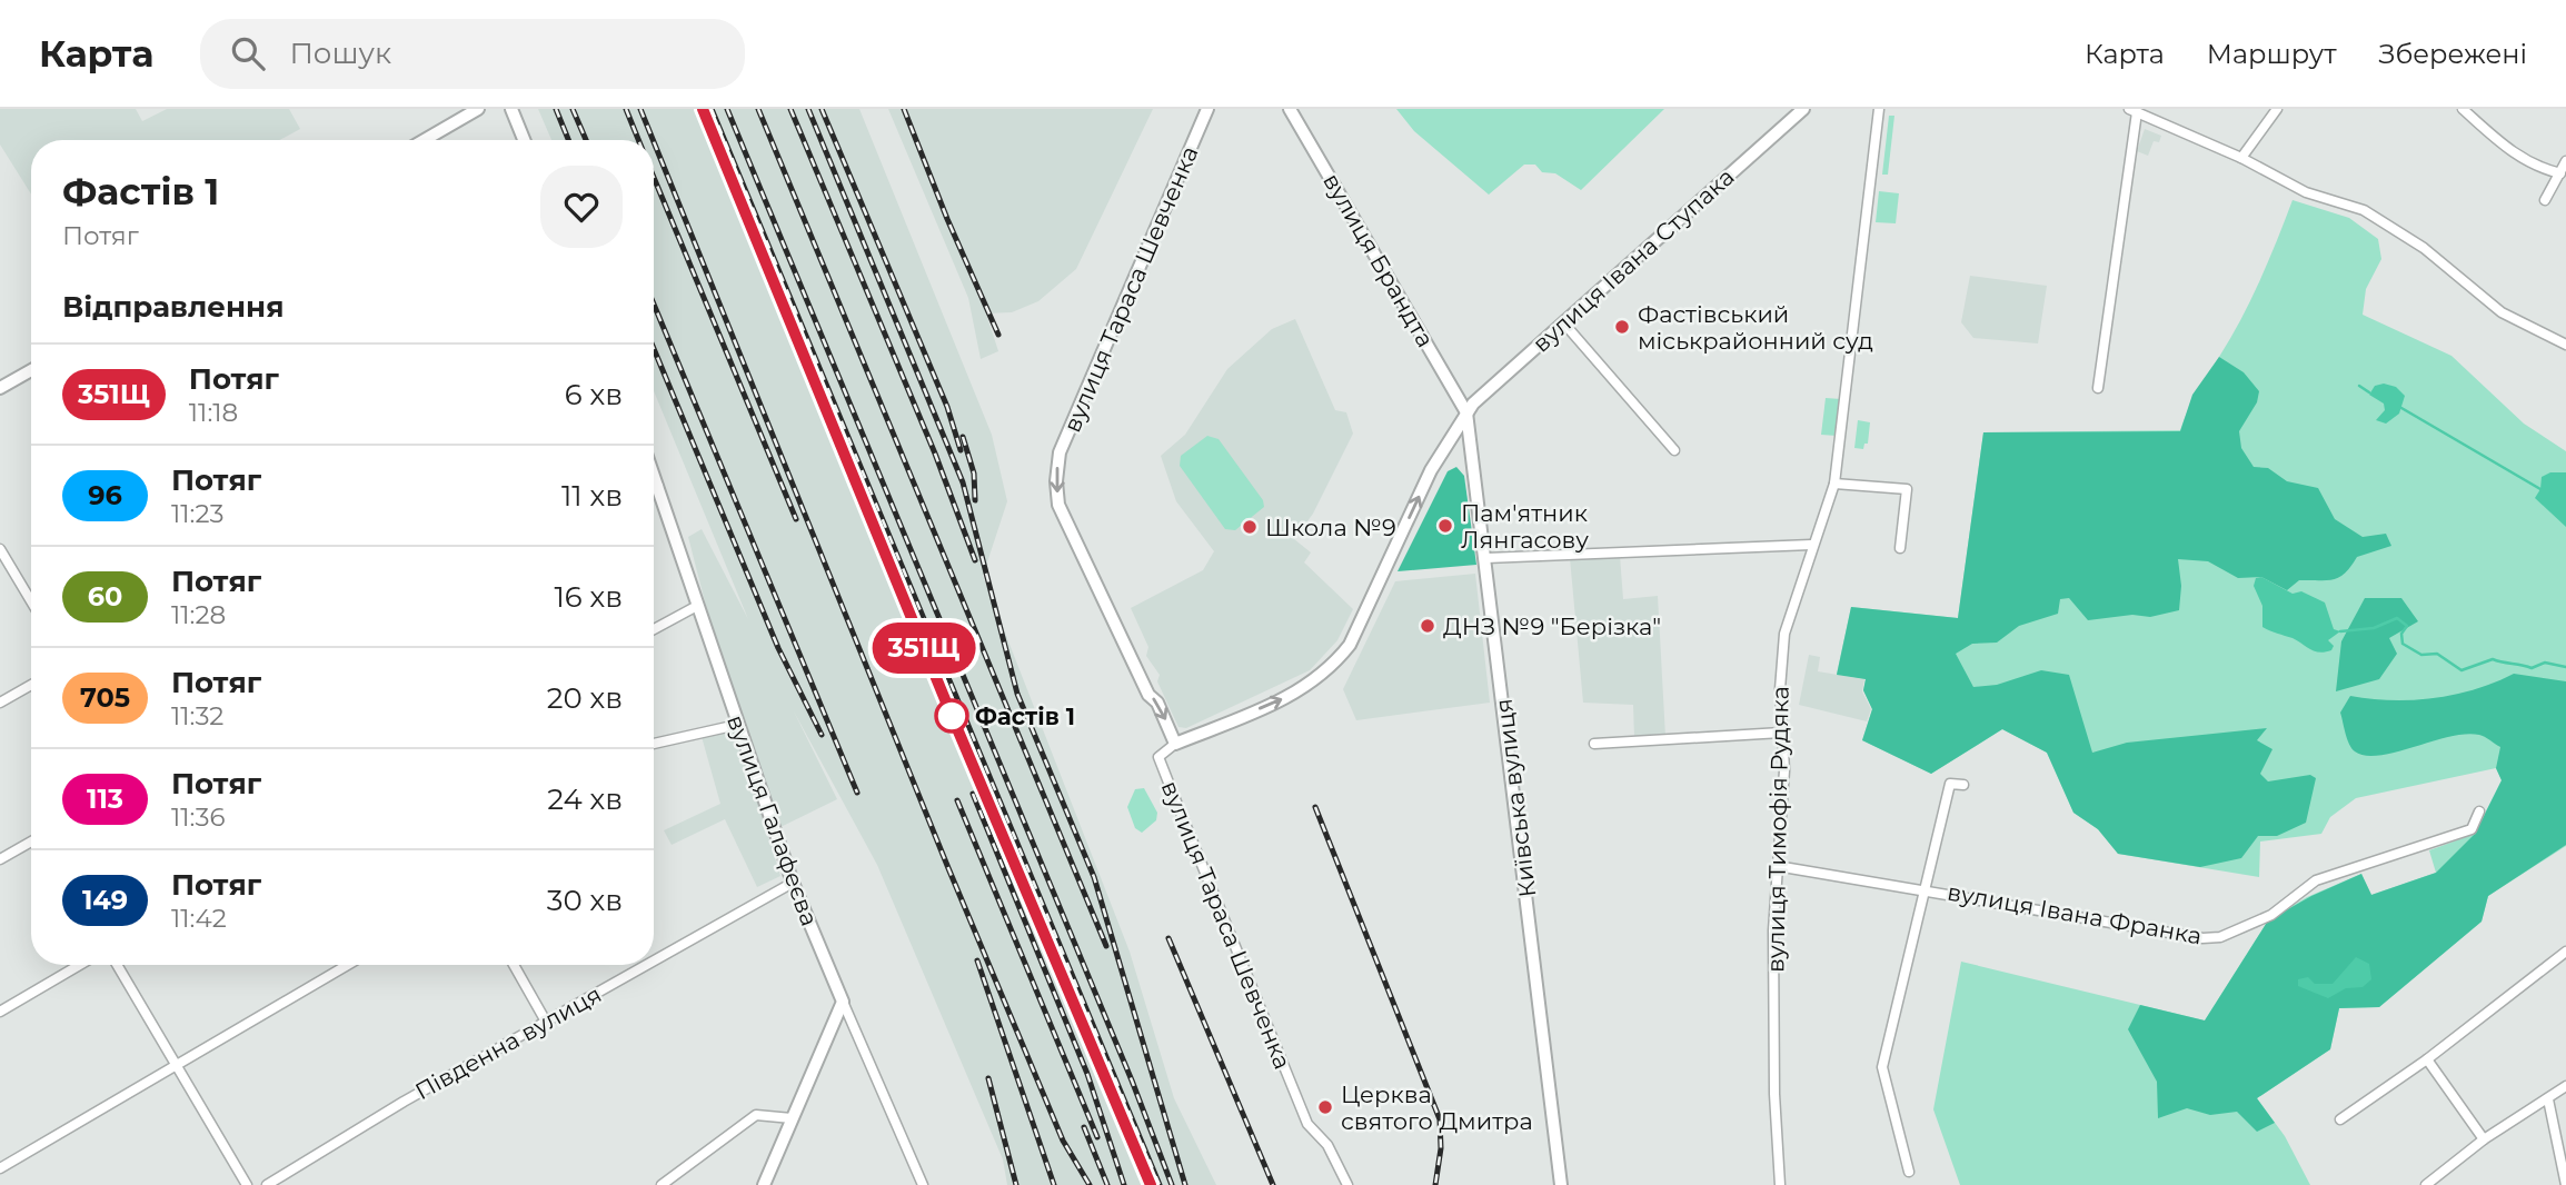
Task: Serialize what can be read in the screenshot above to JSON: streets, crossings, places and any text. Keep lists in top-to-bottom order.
{
  "streets": {
    "street": [
      "вулиця Брандта",
      "вулиця Івана Ступака",
      "вулиця Тараса Шевченка",
      "Київська вулиця",
      "вулиця Галафеєва",
      "вулиця Тимофія Рудяка",
      "вулиця Івана Франка",
      "Південна вулиця"
    ]
  },
  "crossings": [
    ["вулиця Брандта", "вулиця Івана Ступака"],
    ["вулиця Брандта", "Київська вулиця"],
    ["вулиця Івана Ступака", "вулиця Тараса Шевченка"],
    ["вулиця Івана Ступака", "Київська вулиця"],
    ["вулиця Галафеєва", "Південна вулиця"],
    ["вулиця Тимофія Рудяка", "вулиця Івана Франка"]
  ],
  "one_way": ["вулиця Івана Ступака", "вулиця Тараса Шевченка"],
  "places": [
    "Фастівський міськрайонний суд",
    "Пам'ятник Лянгасову",
    "Школа №9",
    "ДНЗ №9 \"Берізка\"",
    "Фастів 1",
    "Церква святого Дмитра"
  ],
  "page": {
    "header": "Карта",
    "search": "Пошук",
    "nav": ["Карта", "Маршрут", "Збережені"],
    "on_map": "351Щ",
    "heading": [
      ["Фастів 1", "Потяг"],
      "Відправлення"
    ],
    "list": [
      {
        "mark": "351Щ",
        "name": "Потяг",
        "note": "11:18",
        "value": "6 хв"
      },
      {
        "mark": "96",
        "name": "Потяг",
        "note": "11:23",
        "value": "11 хв"
      },
      {
        "mark": "60",
        "name": "Потяг",
        "note": "11:28",
        "value": "16 хв"
      },
      {
        "mark": "705",
        "name": "Потяг",
        "note": "11:32",
        "value": "20 хв"
      },
      {
        "mark": "113",
        "name": "Потяг",
        "note": "11:36",
        "value": "24 хв"
      },
      {
        "mark": "149",
        "name": "Потяг",
        "note": "11:42",
        "value": "30 хв"
      }
    ]
  }
}
